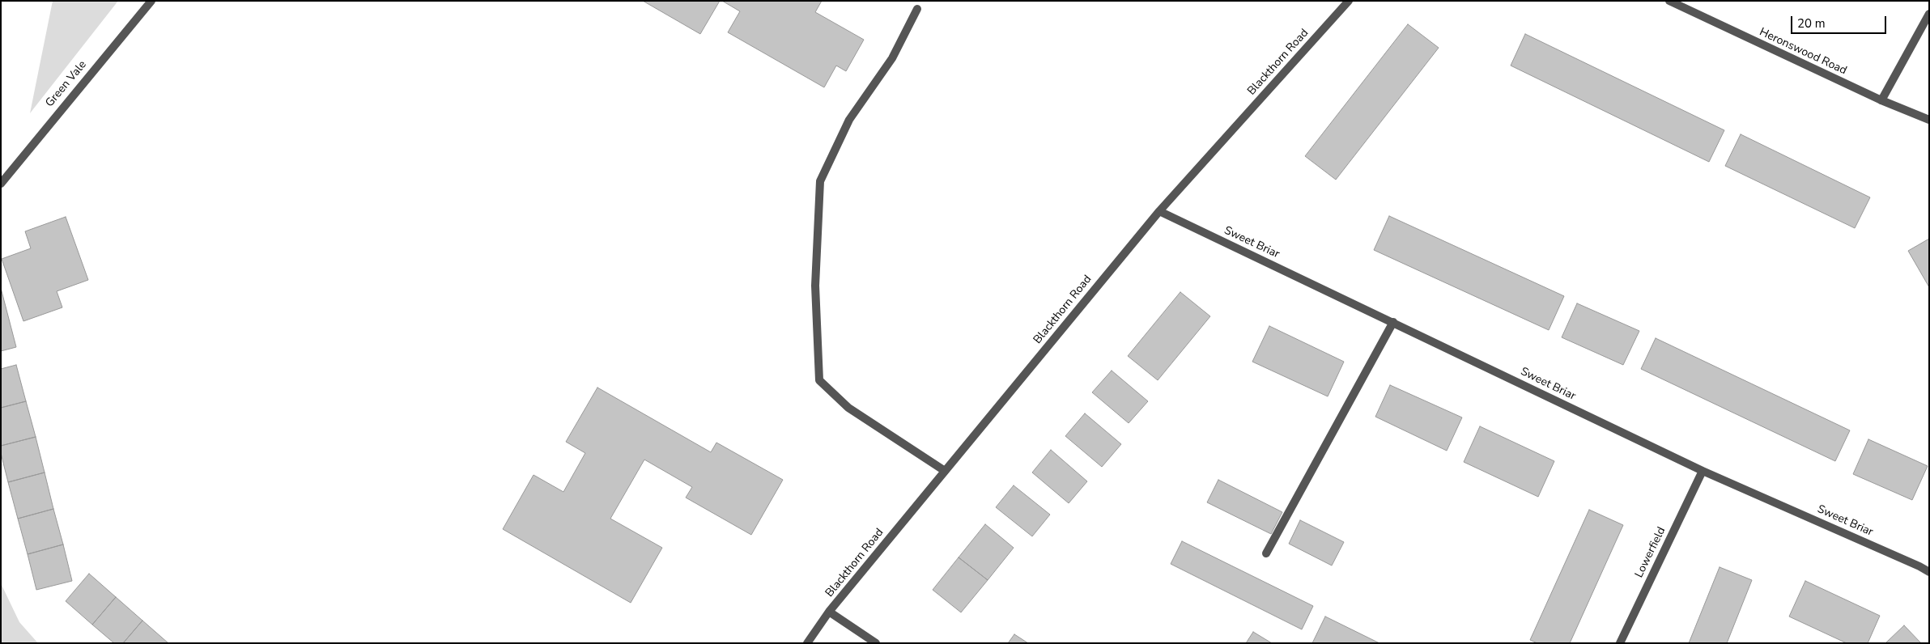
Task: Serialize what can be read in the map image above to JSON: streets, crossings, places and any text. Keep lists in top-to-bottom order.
{
  "streets": {
    "street": [
      "Heronswood Road",
      "Blackthorn Road",
      "Green Vale",
      "Sweet Briar",
      "Lowerfield"
    ]
  },
  "crossings": [
    ["Blackthorn Road", "Sweet Briar"],
    ["Sweet Briar", "Lowerfield"]
  ],
  "scale_bar": "20 m"
}
